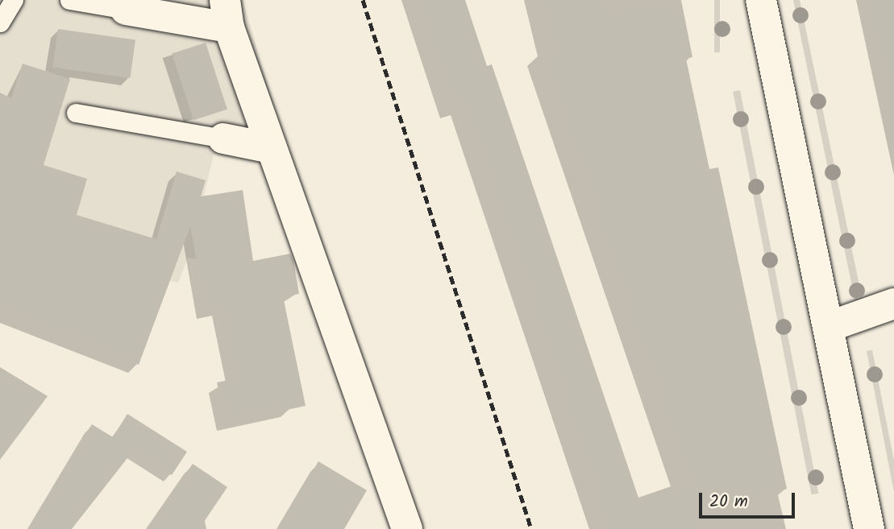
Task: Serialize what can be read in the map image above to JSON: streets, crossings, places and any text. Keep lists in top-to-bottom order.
{
  "scale_bar": "20 m"
}
